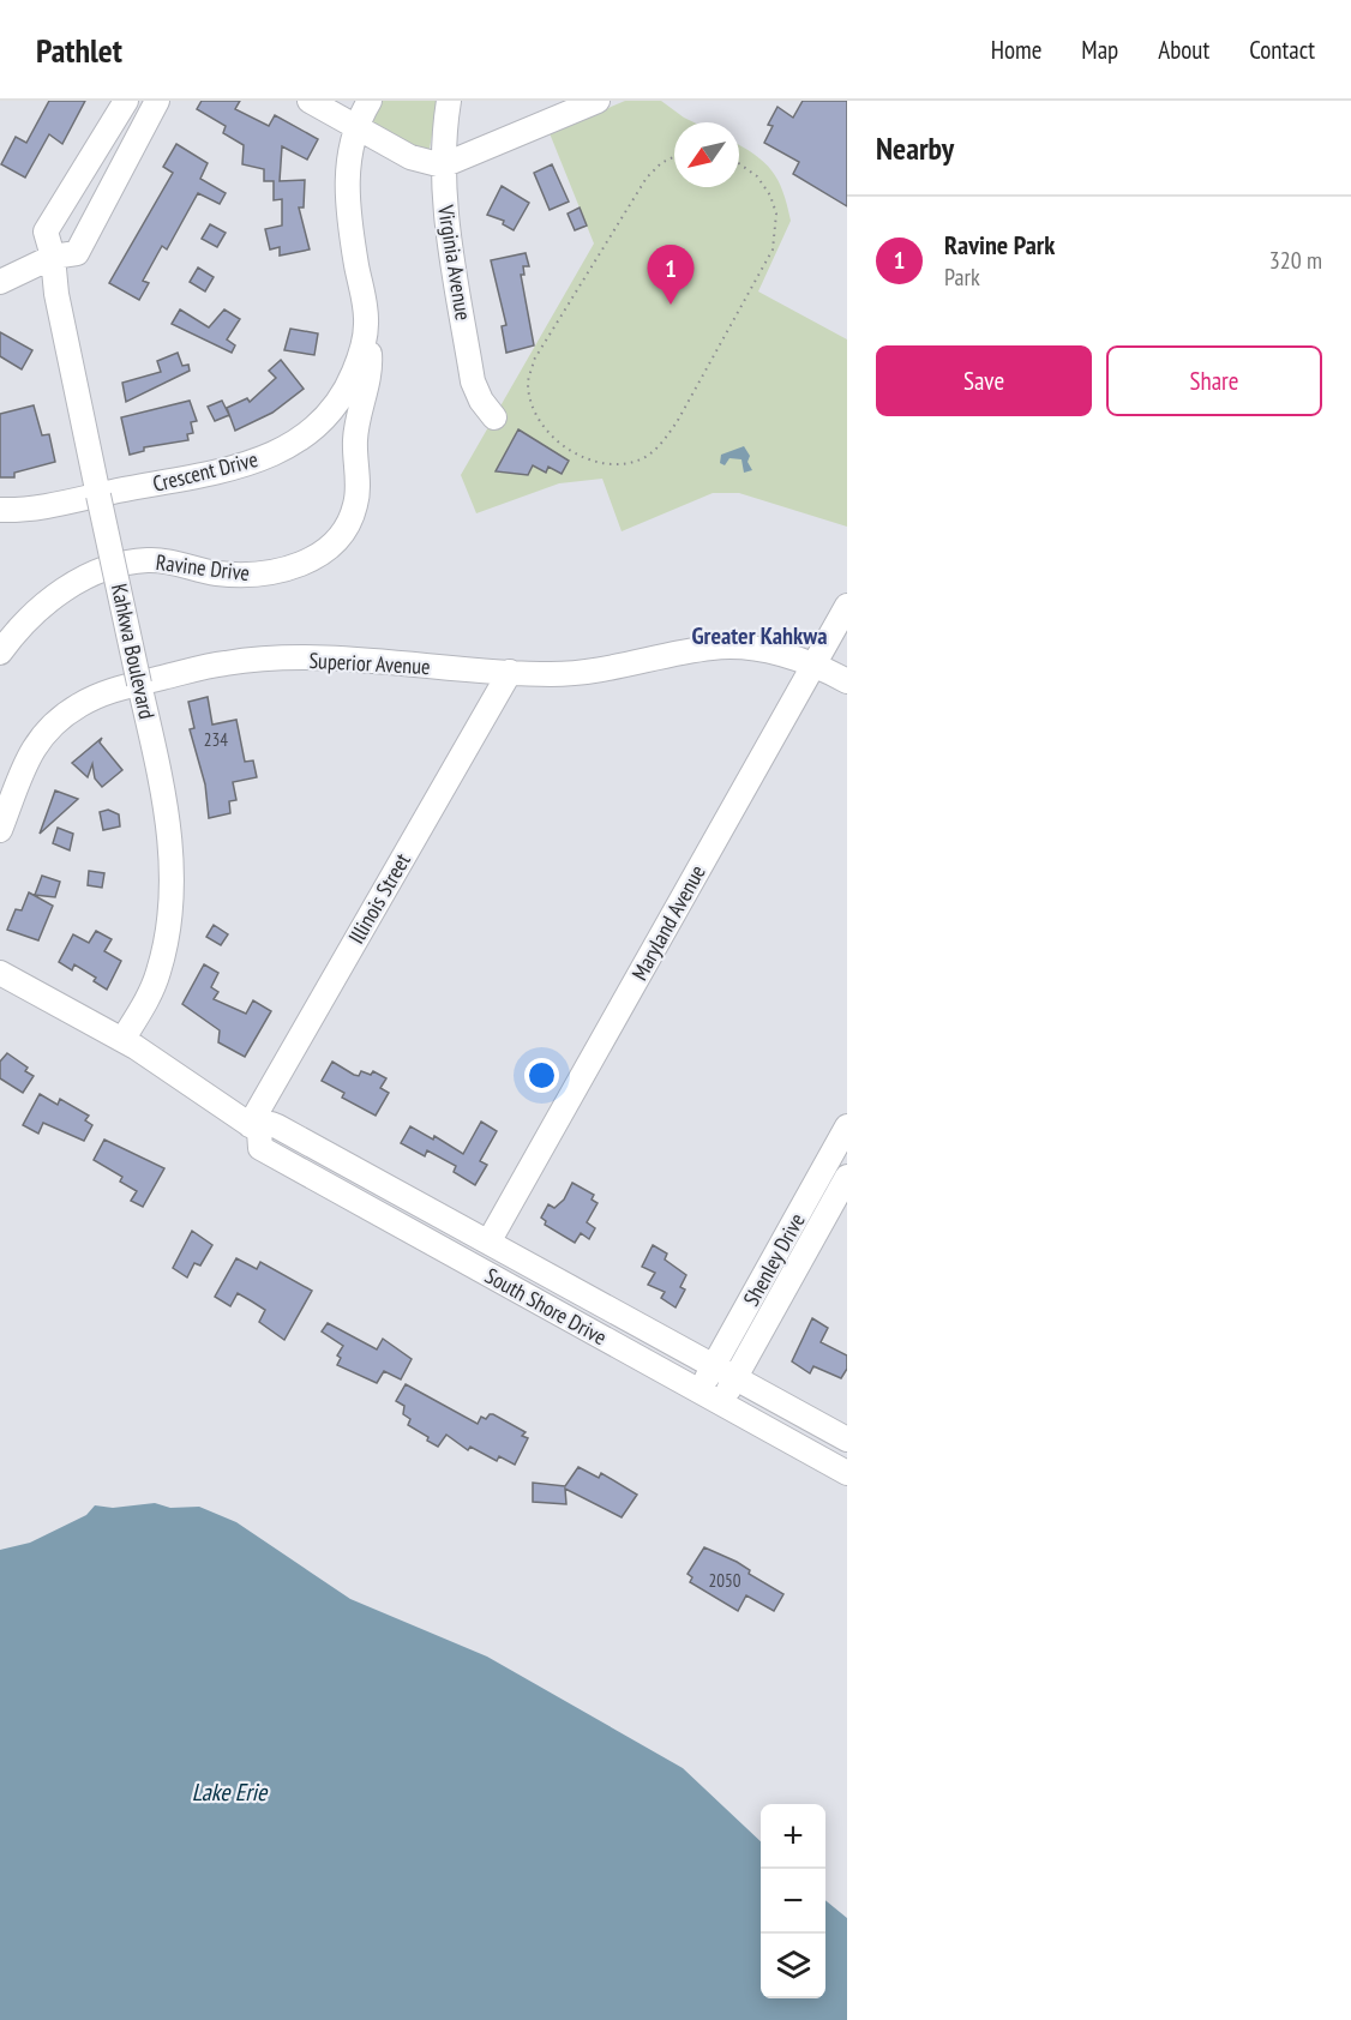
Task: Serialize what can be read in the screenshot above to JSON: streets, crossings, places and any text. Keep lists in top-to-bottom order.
{
  "streets": {
    "street": [
      "Virginia Avenue",
      "Crescent Drive",
      "Ravine Drive",
      "Kahkwa Boulevard",
      "Superior Avenue",
      "Illinois Street",
      "Maryland Avenue",
      "Shenley Drive",
      "South Shore Drive"
    ]
  },
  "crossings": [
    ["Crescent Drive", "Ravine Drive"],
    ["Crescent Drive", "Kahkwa Boulevard"],
    ["Kahkwa Boulevard", "Superior Avenue"],
    ["Kahkwa Boulevard", "South Shore Drive"],
    ["Superior Avenue", "Illinois Street"],
    ["Superior Avenue", "Maryland Avenue"],
    ["Illinois Street", "South Shore Drive"],
    ["Maryland Avenue", "South Shore Drive"],
    ["Shenley Drive", "South Shore Drive"]
  ],
  "districts": ["Greater Kahkwa"],
  "water": ["Lake Erie"],
  "house_numbers": ["234", "2050"],
  "north": "bottom left",
  "page": {
    "header": "Pathlet",
    "nav": [
      "Home",
      "Map",
      "About",
      "Contact"
    ],
    "heading": "Nearby",
    "list": [
      {
        "mark": "1",
        "name": "Ravine Park",
        "note": "Park",
        "value": "320 m"
      }
    ],
    "pins": "1",
    "buttons": ["Save", "Share"],
    "map_buttons": ["+", "−"]
  }
}
